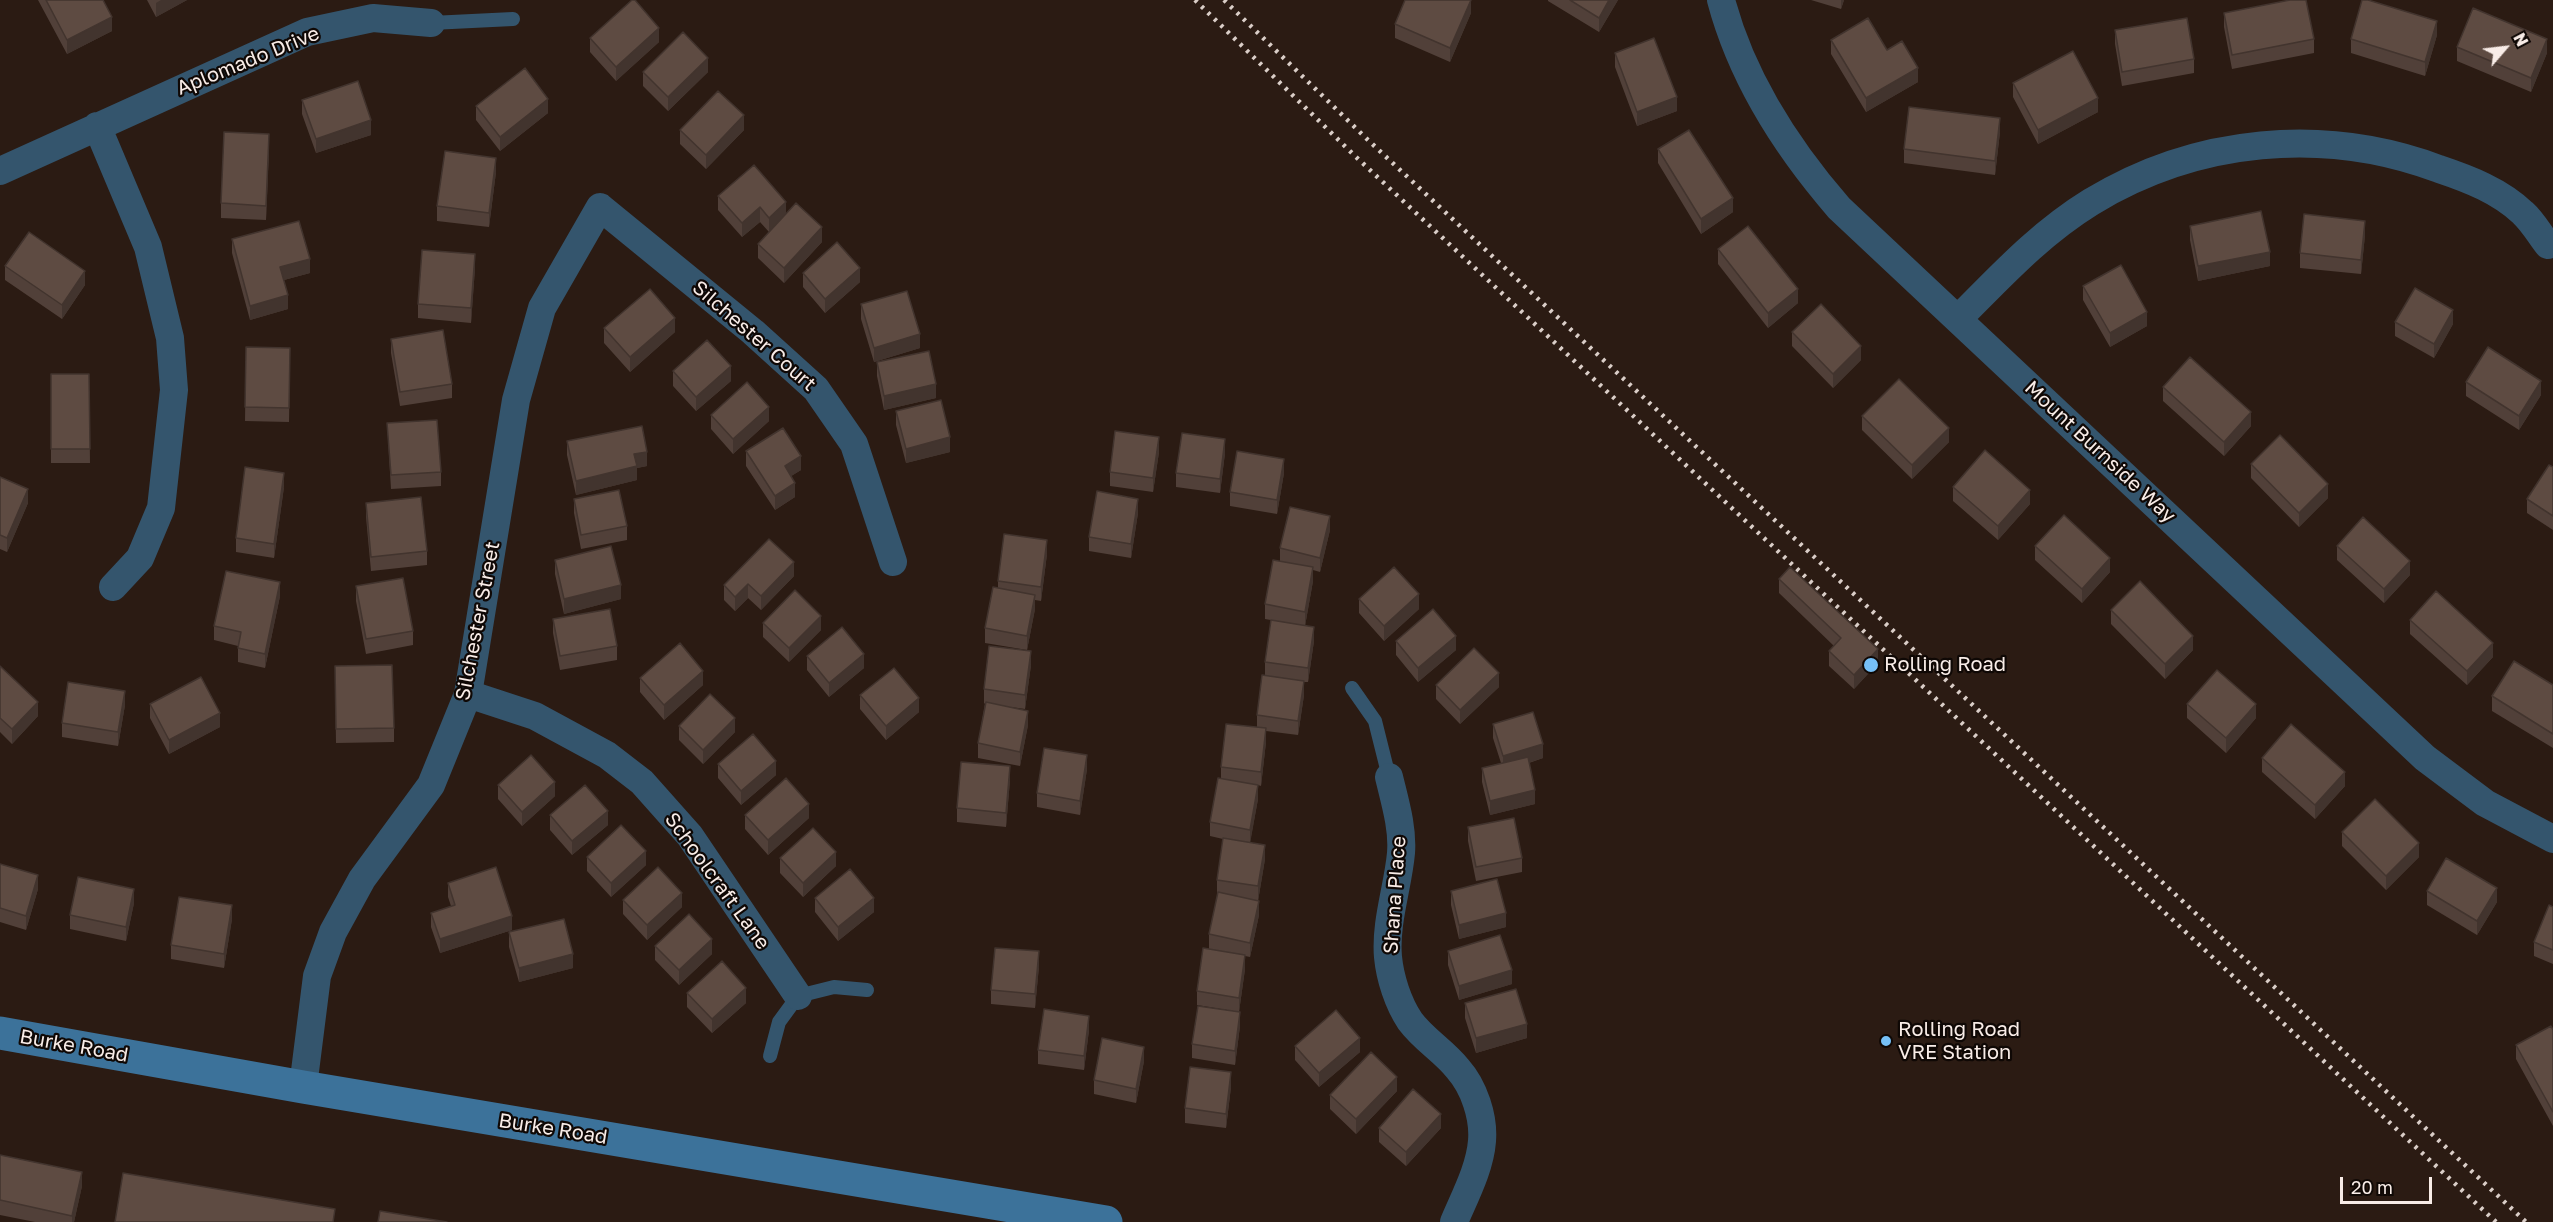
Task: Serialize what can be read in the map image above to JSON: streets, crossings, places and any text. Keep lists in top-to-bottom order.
{
  "streets": {
    "street": [
      "Aplomado Drive",
      "Silchester Court",
      "Mount Burnside Way",
      "Silchester Street",
      "Schoolcraft Lane",
      "Shana Place",
      "Burke Road"
    ]
  },
  "crossings": [
    ["Silchester Court", "Silchester Street"],
    ["Silchester Street", "Schoolcraft Lane"],
    ["Silchester Street", "Burke Road"]
  ],
  "places": ["Rolling Road", "Rolling Road VRE Station"],
  "scale_bar": "20 m",
  "north": "top right"
}
